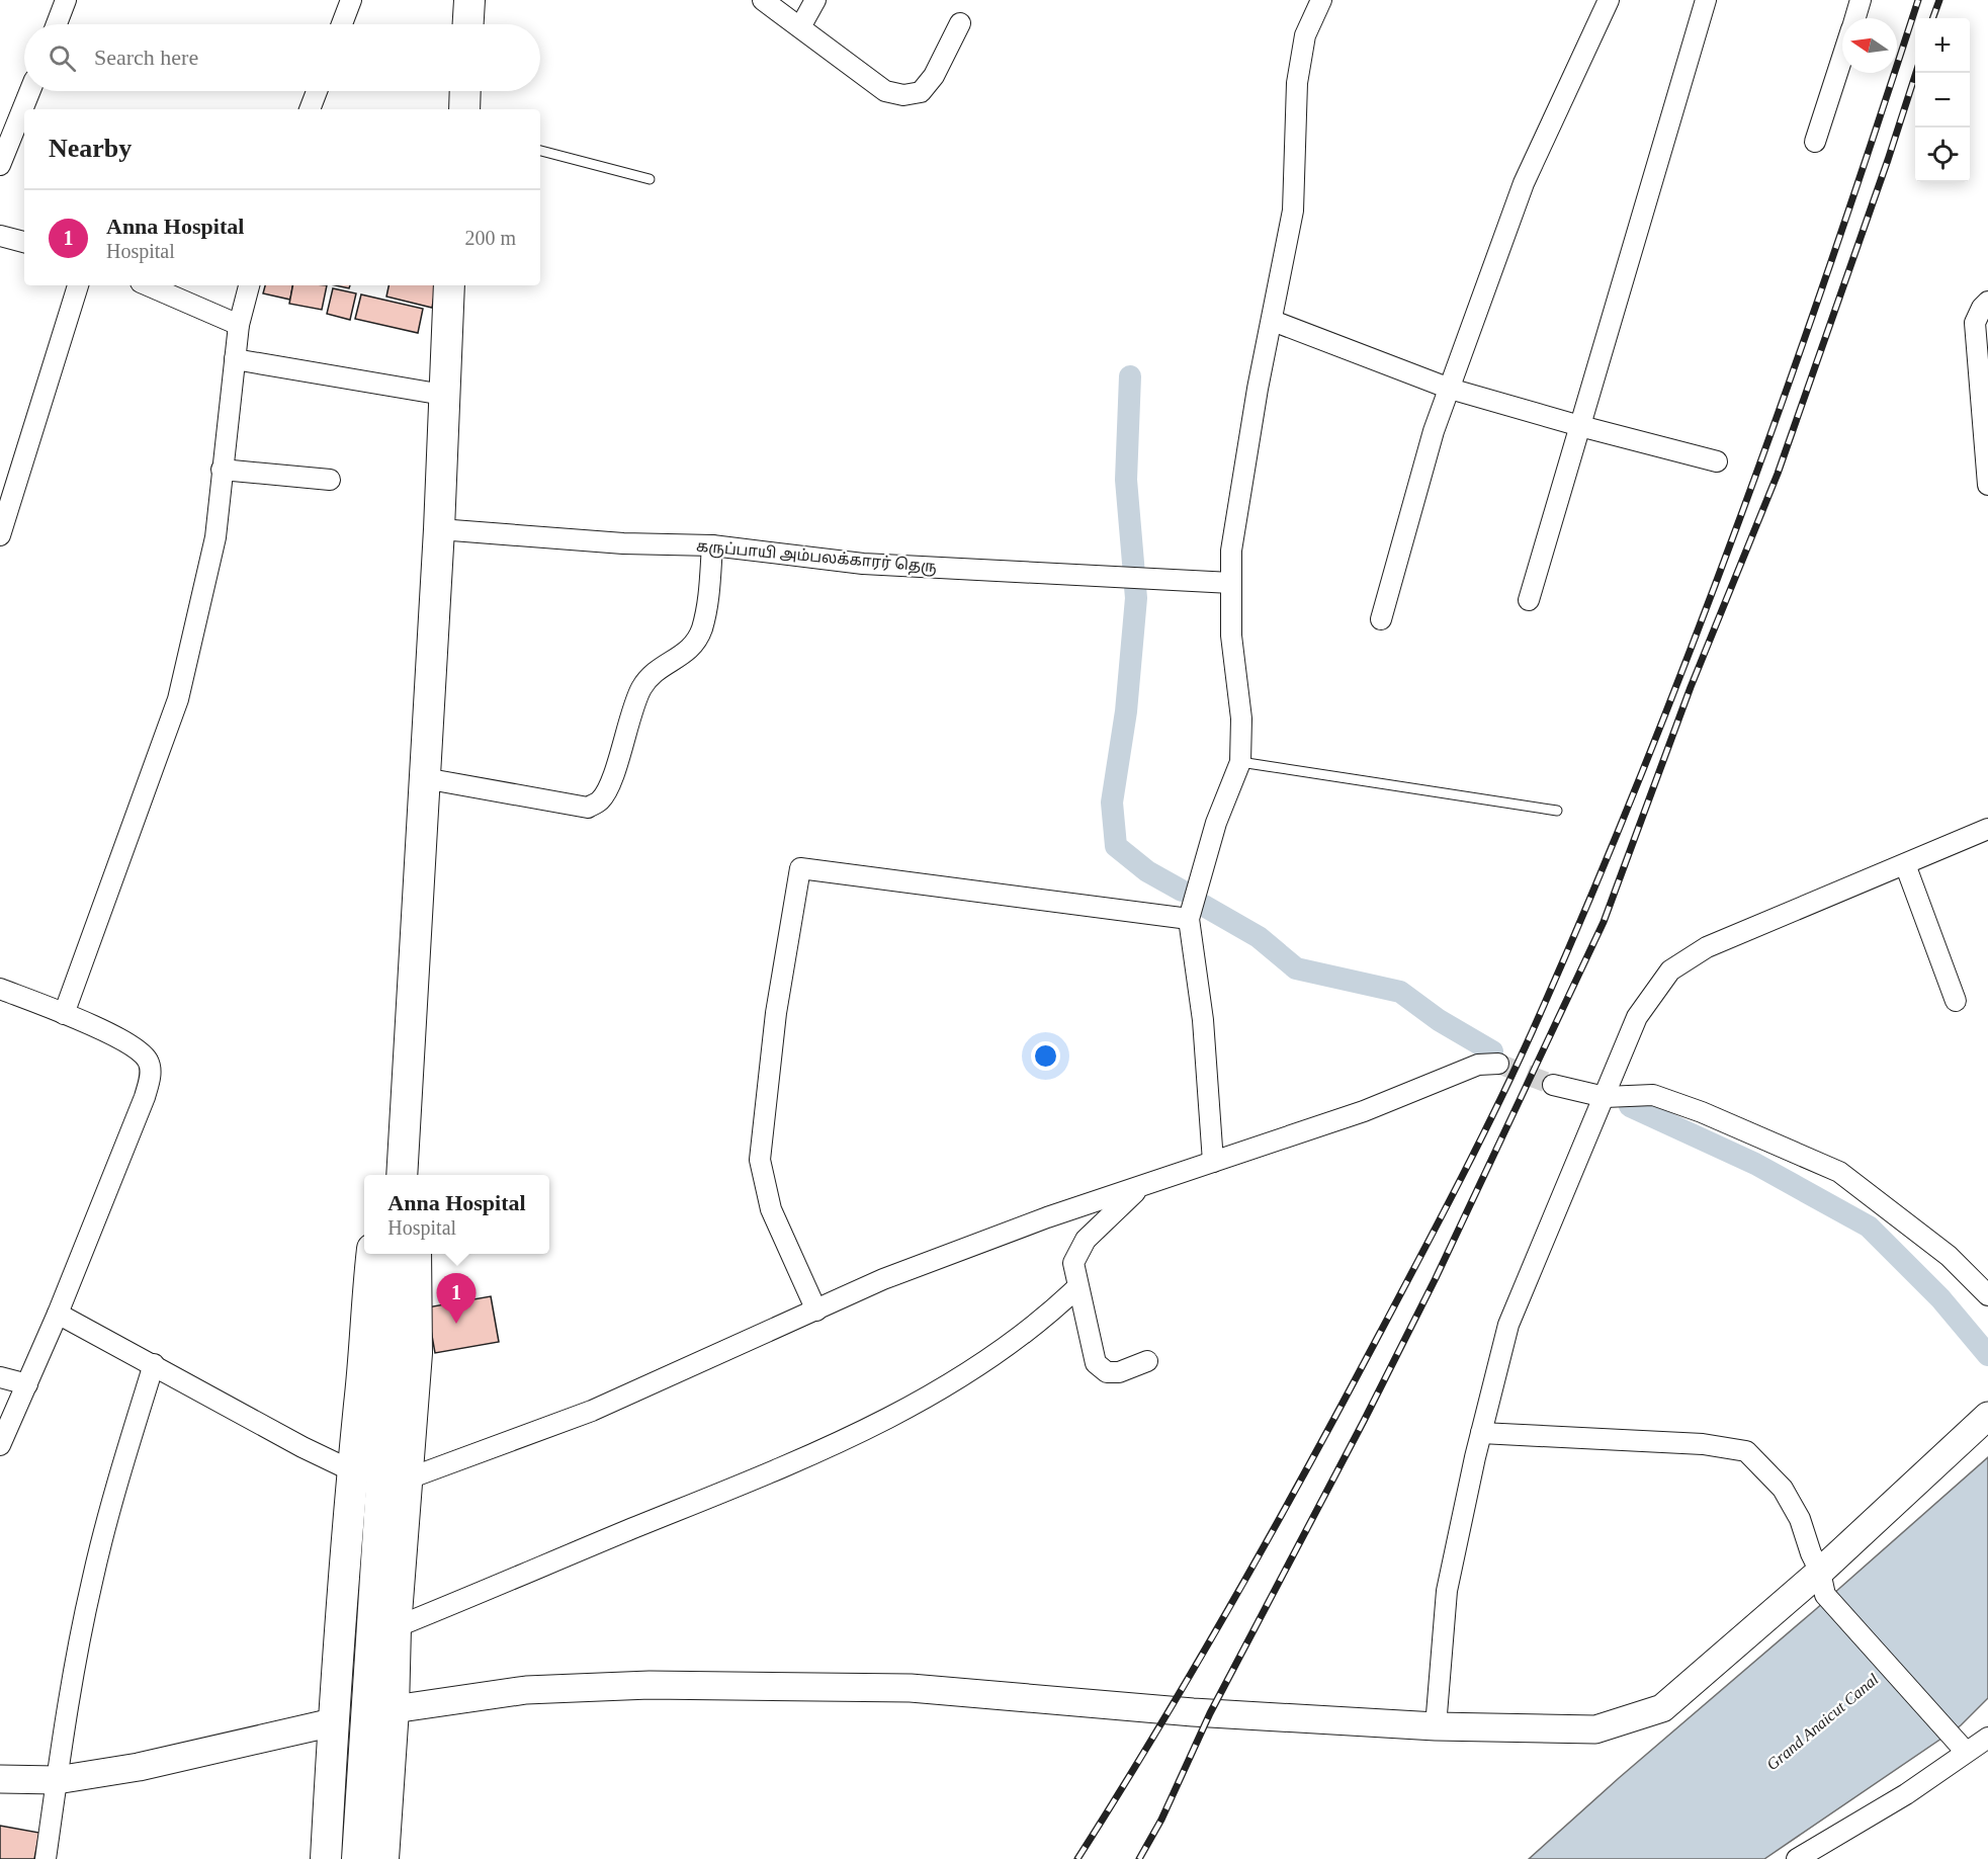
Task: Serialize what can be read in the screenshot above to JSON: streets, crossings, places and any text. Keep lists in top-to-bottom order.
{
  "streets": {
    "street": ["கருப்பாயி அம்பலக்காரர் தெரு"]
  },
  "water": ["Grand Anaicut Canal"],
  "north": "left",
  "page": {
    "map_buttons": ["+", "−"],
    "search": "Search here",
    "heading": "Nearby",
    "list": [
      {
        "mark": "1",
        "name": "Anna Hospital",
        "note": "Hospital",
        "value": "200 m"
      }
    ],
    "popup": ["Anna Hospital", "Hospital"],
    "pins": "1"
  }
}
